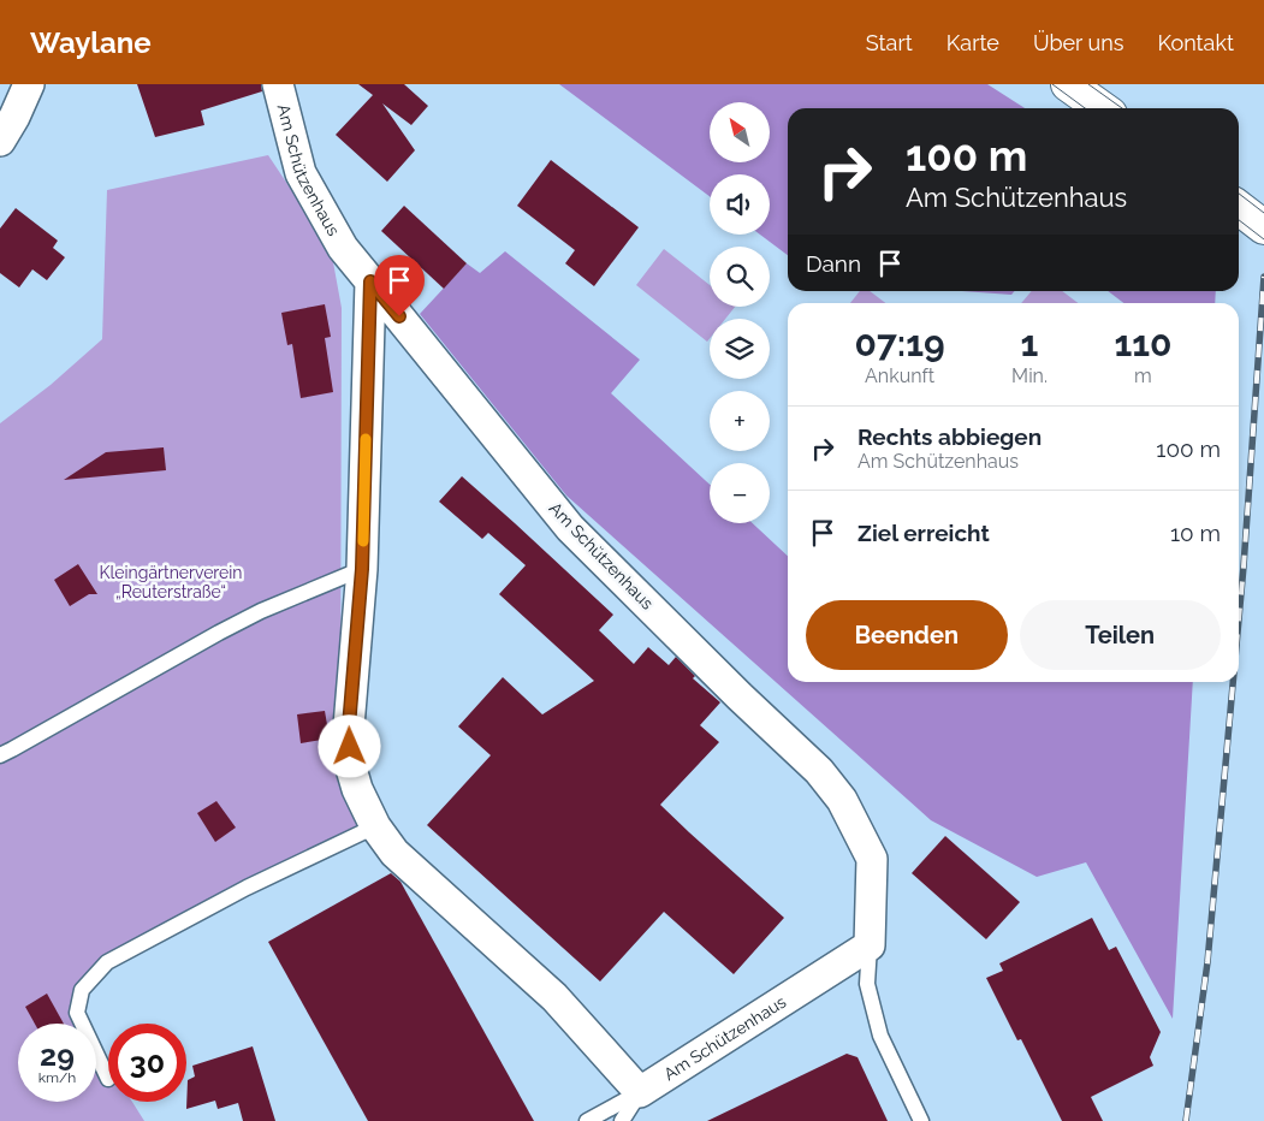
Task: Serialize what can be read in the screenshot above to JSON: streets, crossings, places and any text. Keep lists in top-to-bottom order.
{
  "streets": {
    "street": ["Am Schützenhaus"]
  },
  "parks": ["Kleingärtnerverein „Reuterstraße“"],
  "north": "top left",
  "page": {
    "header": "Waylane",
    "nav": [
      "Start",
      "Karte",
      "Über uns",
      "Kontakt"
    ],
    "map_buttons": ["+", "−"],
    "turn": ["100 m", "Am Schützenhaus"],
    "then": "Dann",
    "eta": [
      "07:19",
      "Ankunft",
      "1",
      "Min.",
      "110",
      "m"
    ],
    "list": [
      {
        "name": "Rechts abbiegen",
        "note": "Am Schützenhaus",
        "value": "100 m"
      },
      {
        "name": "Ziel erreicht",
        "value": "10 m"
      }
    ],
    "buttons": ["Beenden", "Teilen"],
    "speed": "29 km/h",
    "limit": "30"
  }
}
